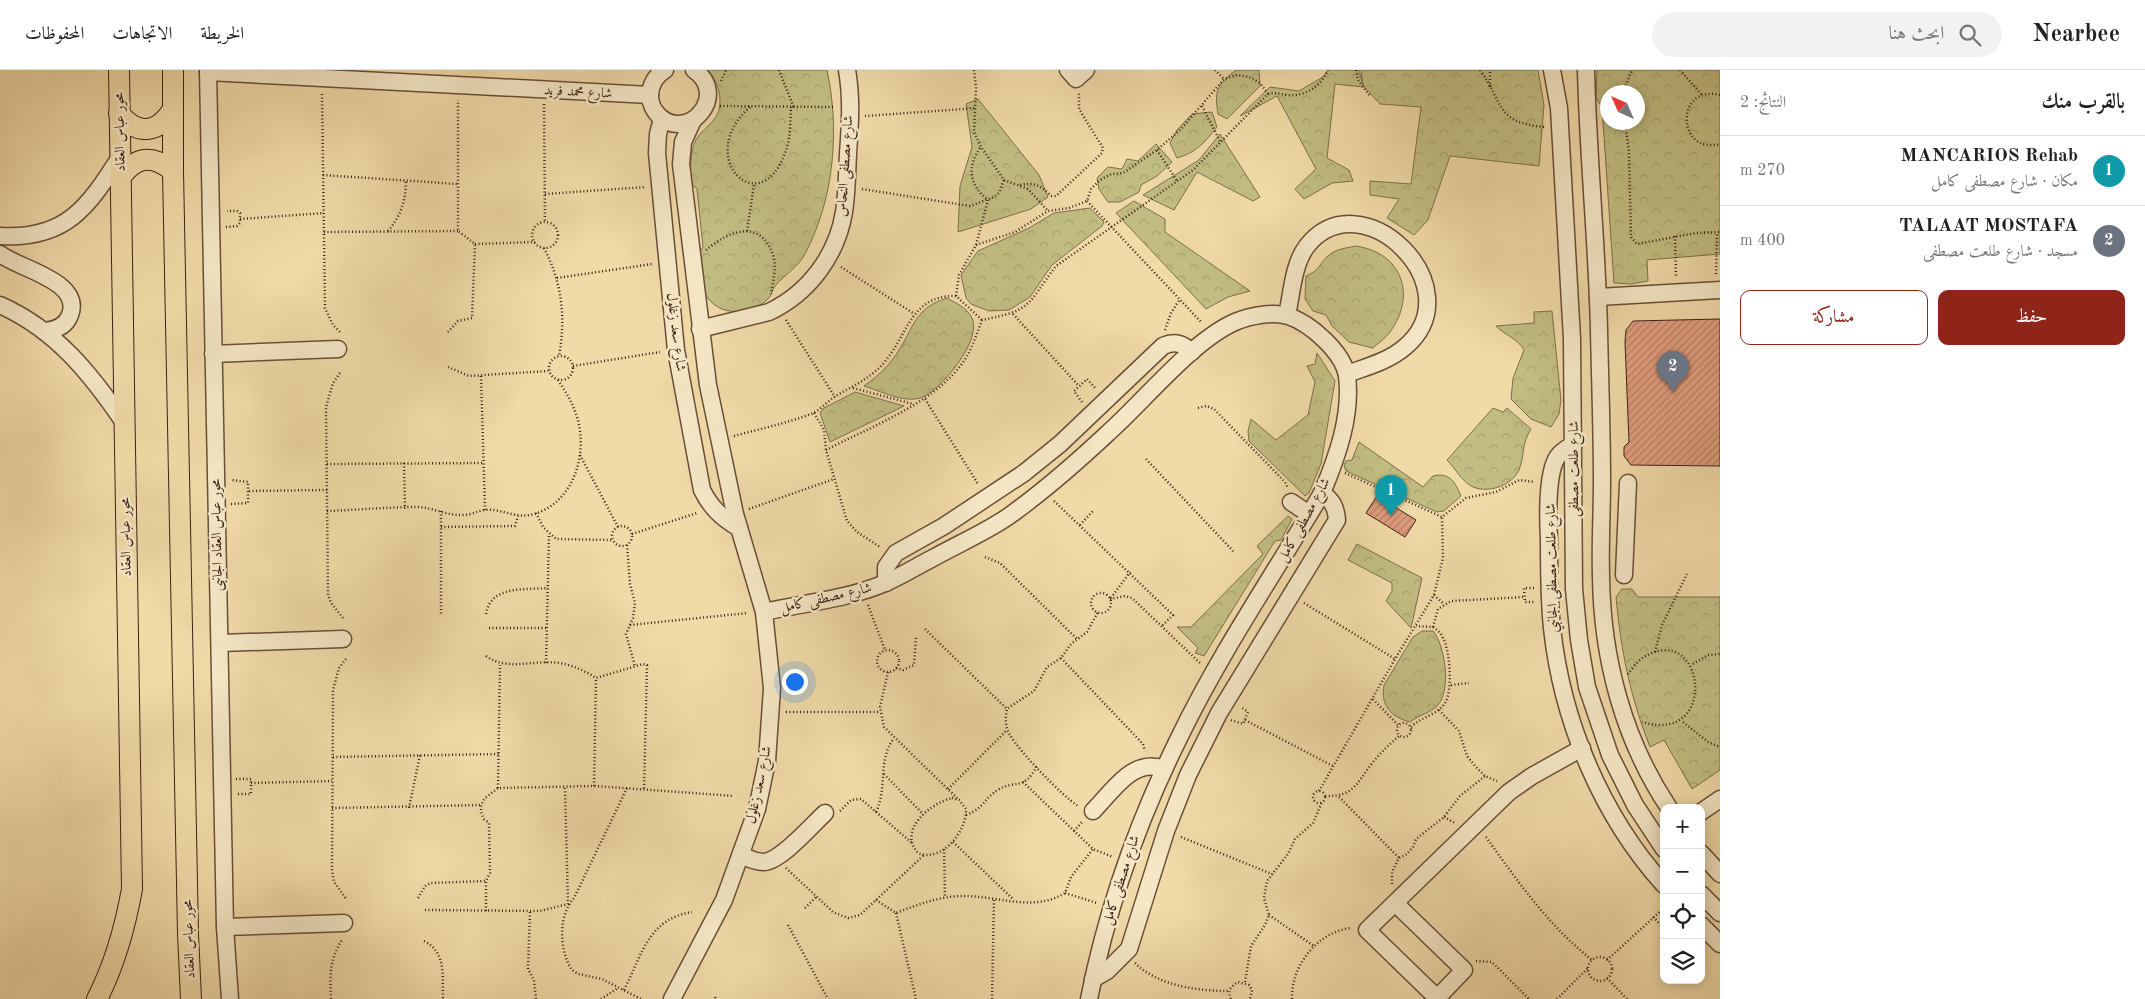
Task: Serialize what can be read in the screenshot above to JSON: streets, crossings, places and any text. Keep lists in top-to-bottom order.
{
  "streets": {
    "main road": ["محور عباس العقاد"],
    "street": [
      "شارع محمد فريد",
      "شارع مصطفى النحاس",
      "شارع سعد زغلول",
      "شارع طلعت مصطفى",
      "شارع مصطفى كامل",
      "محور عباس العقاد الجانبى",
      "شارع طلعت مصطفى الجانبي"
    ]
  },
  "crossings": [
    ["شارع محمد فريد", "محور عباس العقاد الجانبى"],
    ["شارع مصطفى النحاس", "شارع سعد زغلول"],
    ["شارع سعد زغلول", "شارع مصطفى كامل"],
    ["شارع طلعت مصطفى", "شارع طلعت مصطفى الجانبي"]
  ],
  "north": "top left",
  "page": {
    "header": "Nearbee",
    "search": "ابحث هنا",
    "nav": ["الخريطة", "الاتجاهات", "المحفوظات"],
    "heading": ["بالقرب منك", "النتائج: 2"],
    "list": [
      {
        "mark": "1",
        "name": "MANCARIOS Rehab",
        "note": "مكان · شارع مصطفى كامل",
        "value": "270 m"
      },
      {
        "mark": "2",
        "name": "TALAAT MOSTAFA",
        "note": "مسجد · شارع طلعت مصطفى",
        "value": "400 m"
      }
    ],
    "buttons": ["حفظ", "مشاركة"],
    "pins": ["2", "1"],
    "map_buttons": ["+", "−"]
  }
}
